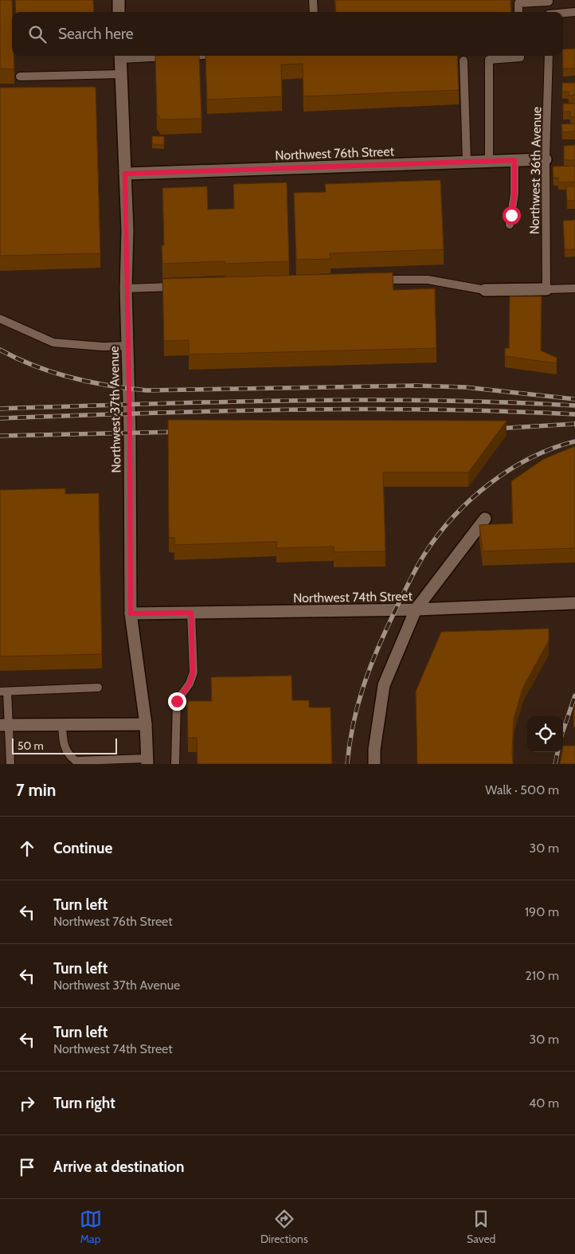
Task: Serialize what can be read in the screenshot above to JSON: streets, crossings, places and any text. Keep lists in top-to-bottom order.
{
  "streets": {
    "street": ["Northwest 76th Street", "Northwest 37th Avenue", "Northwest 74th Street"],
    "lane": ["Northwest 36th Avenue"]
  },
  "crossings": [
    ["Northwest 76th Street", "Northwest 36th Avenue"],
    ["Northwest 76th Street", "Northwest 37th Avenue"],
    ["Northwest 37th Avenue", "Northwest 74th Street"]
  ],
  "scale_bar": "50 m",
  "page": {
    "search": "Search here",
    "scale": "50 m",
    "heading": ["7 min", "Walk · 500 m"],
    "list": [
      ["Continue", "30 m"],
      ["Turn left", "Northwest 76th Street", "190 m"],
      ["Turn left", "Northwest 37th Avenue", "210 m"],
      ["Turn left", "Northwest 74th Street", "30 m"],
      ["Turn right", "40 m"],
      "Arrive at destination"
    ],
    "nav": ["Map", "Directions", "Saved"]
  }
}
